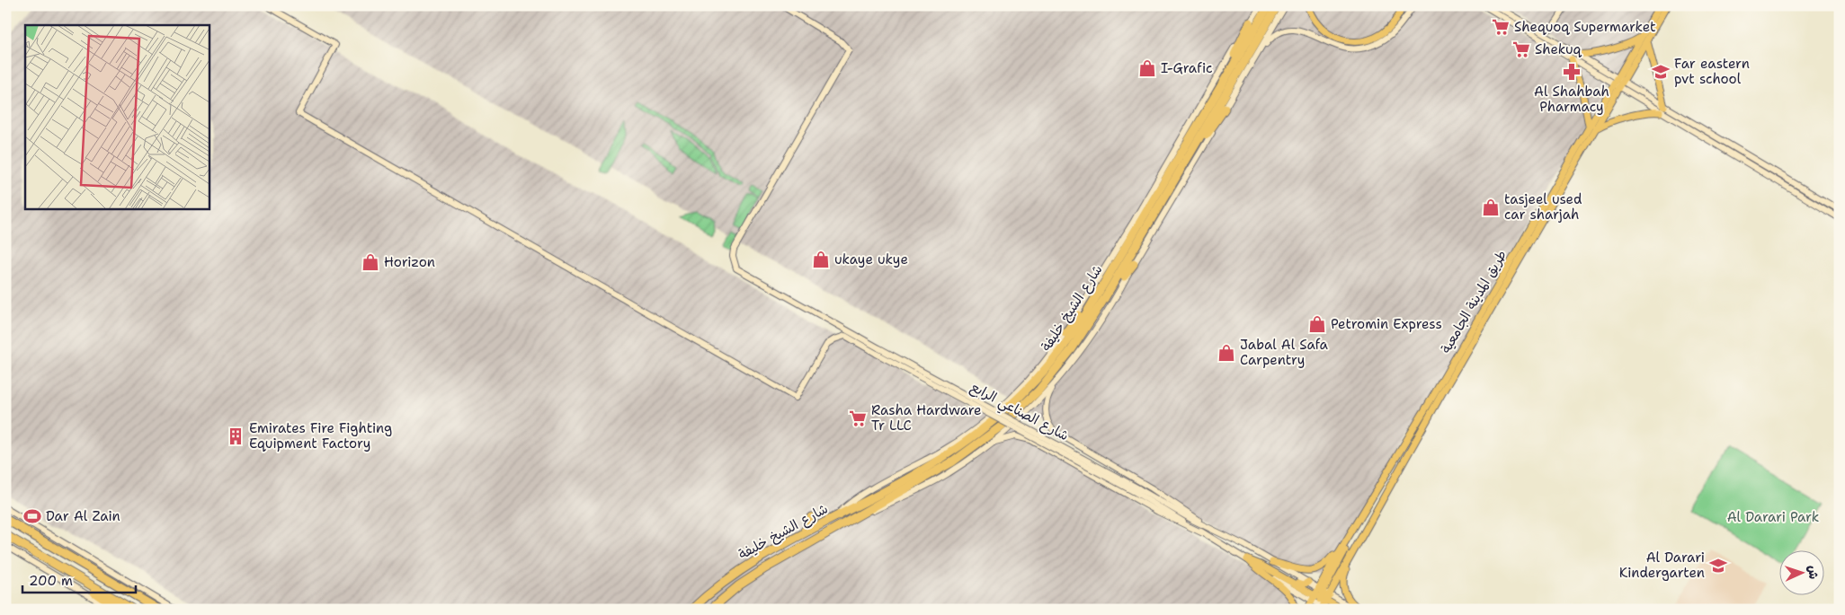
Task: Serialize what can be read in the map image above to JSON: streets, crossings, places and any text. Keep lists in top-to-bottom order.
{
  "streets": {
    "highway": ["شارع الشيخ خليفة"],
    "main road": ["طريق المدينة الجامعية", "شارع الصناعي الرابع"]
  },
  "crossings": [
    ["طريق المدينة الجامعية", "شارع الصناعي الرابع"]
  ],
  "parks": ["Al Darari Park"],
  "places": {
    "supermarket": ["Shequoq Supermarket", "Shekuq", "Rasha Hardware Tr LLC"],
    "shop": [
      "I-Grafic",
      "tasjeel used car sharjah",
      "ukaye ukye",
      "Horizon",
      "Petromin Express",
      "Jabal Al Safa Carpentry"
    ],
    "pharmacy": ["Al Shahbah Pharmacy"],
    "school or university": ["Far eastern pvt school", "Al Darari Kindergarten"],
    "building": ["Emirates Fire Fighting Equipment Factory"],
    "sports": ["Dar Al Zain"]
  },
  "scale_bar": "200 m",
  "north": "right"
}
